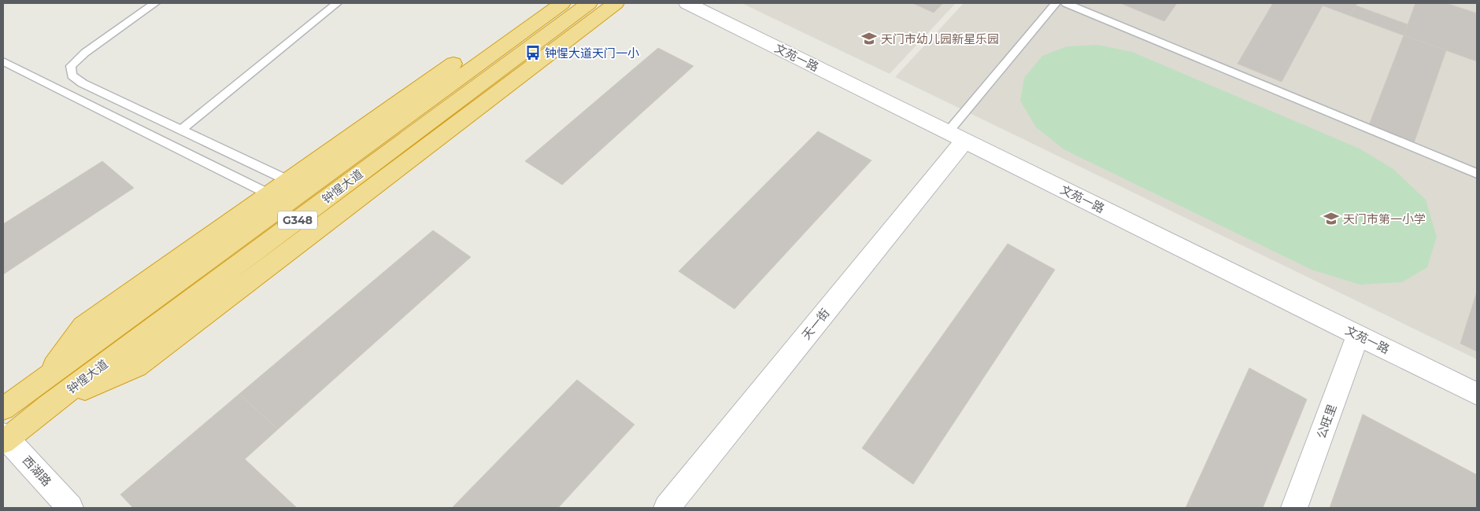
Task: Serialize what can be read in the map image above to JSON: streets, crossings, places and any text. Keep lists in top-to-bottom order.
{
  "streets": {
    "highway": ["钟惺大道", "G348"],
    "street": [
      "文苑一路",
      "天一街",
      "公旺里",
      "西湖路"
    ]
  },
  "crossings": [
    ["文苑一路", "天一街"],
    ["文苑一路", "公旺里"],
    ["钟惺大道", "西湖路"]
  ],
  "places": {
    "school or university": ["天门市幼儿园新星乐园", "天门市第一小学"],
    "bus stop": ["钟惺大道天门一小"]
  }
}
